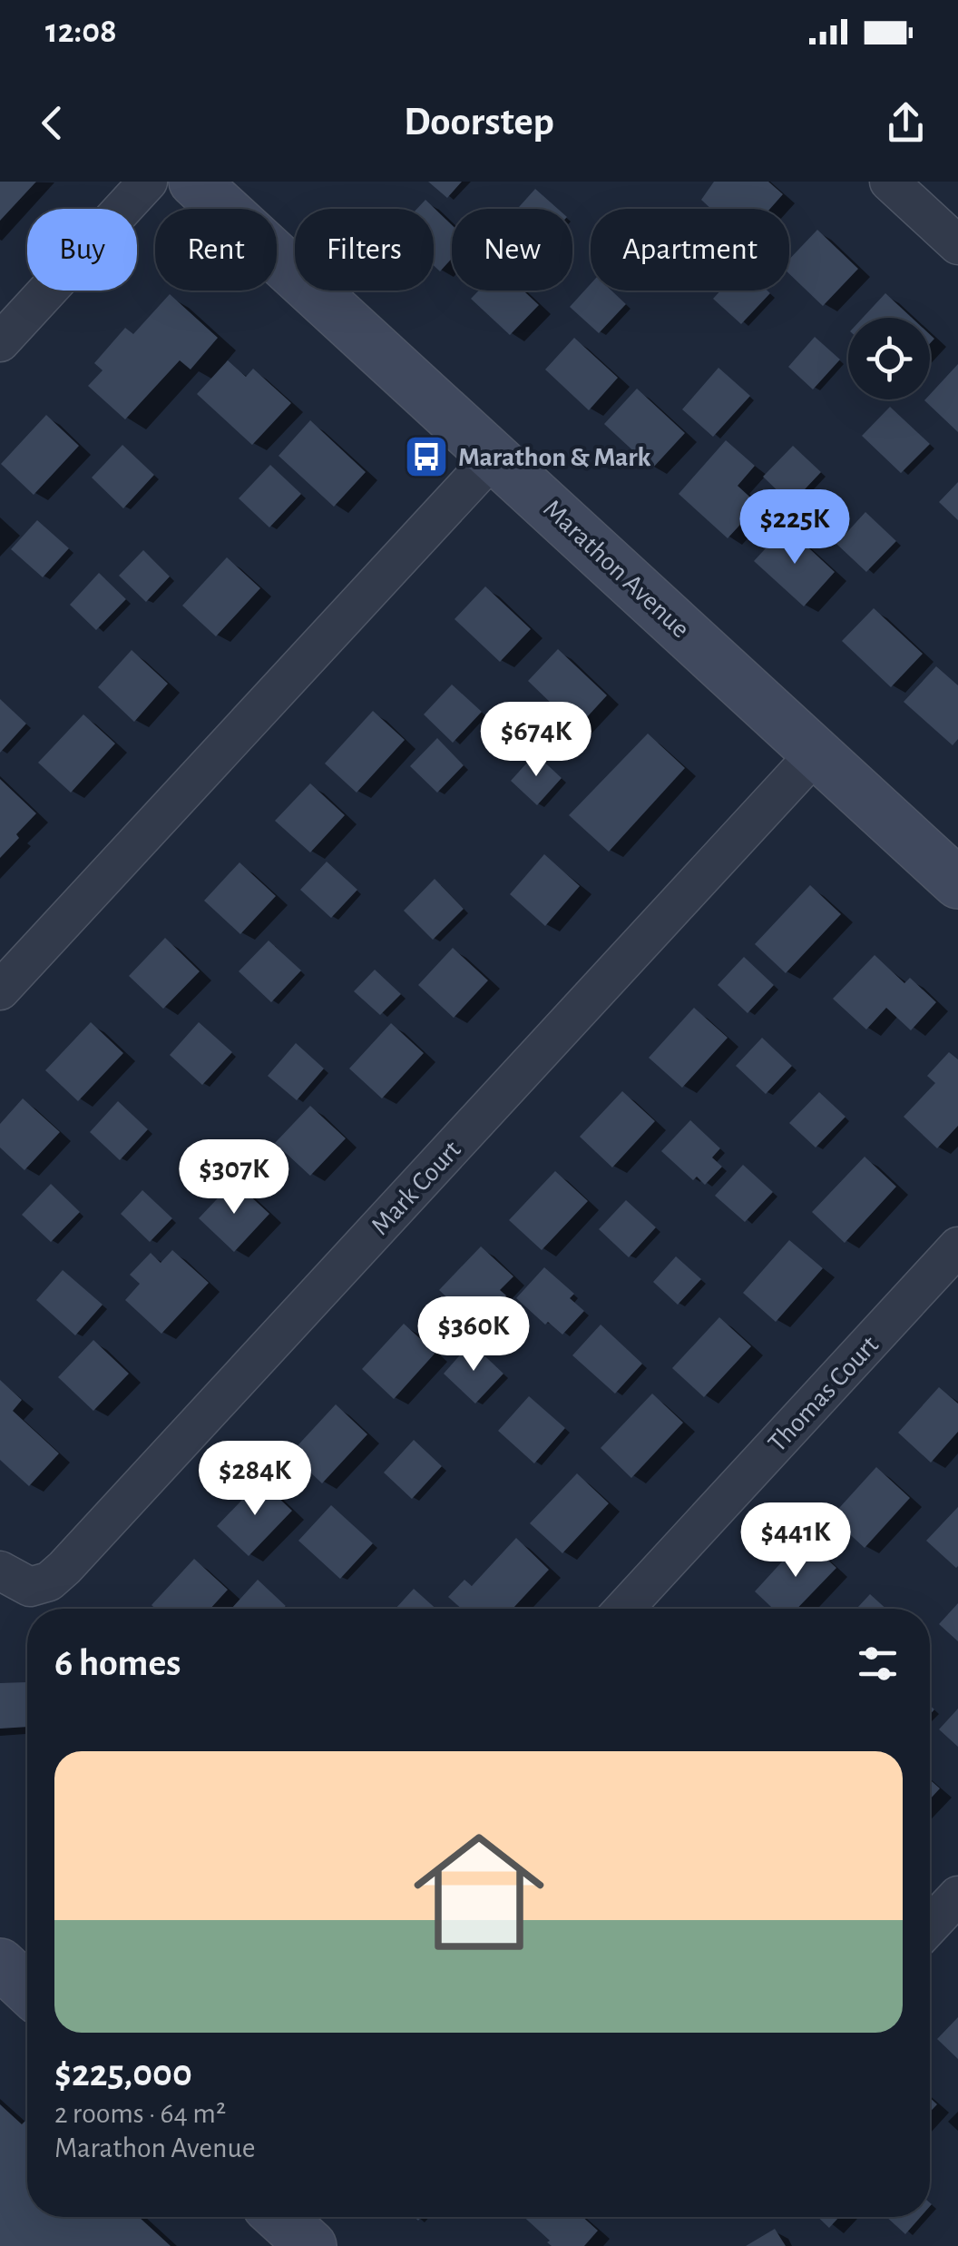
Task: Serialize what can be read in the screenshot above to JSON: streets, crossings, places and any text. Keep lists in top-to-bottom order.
{
  "streets": {
    "street": ["Marathon Avenue", "Mark Court", "Thomas Court"]
  },
  "crossings": [
    ["Marathon Avenue", "Mark Court"]
  ],
  "places": {
    "bus stop": ["Marathon & Mark"]
  },
  "page": {
    "status": "12:08",
    "header": "Doorstep",
    "chip": [
      "Buy",
      "Rent",
      "Filters",
      "New",
      "Apartment"
    ],
    "price": [
      "$225K",
      "$674K",
      "$307K",
      "$360K",
      "$284K",
      "$441K"
    ],
    "heading": "6 homes",
    "list": [
      {
        "name": "$225,000",
        "note": "2 rooms · 64 m² · Marathon Avenue"
      }
    ]
  }
}
